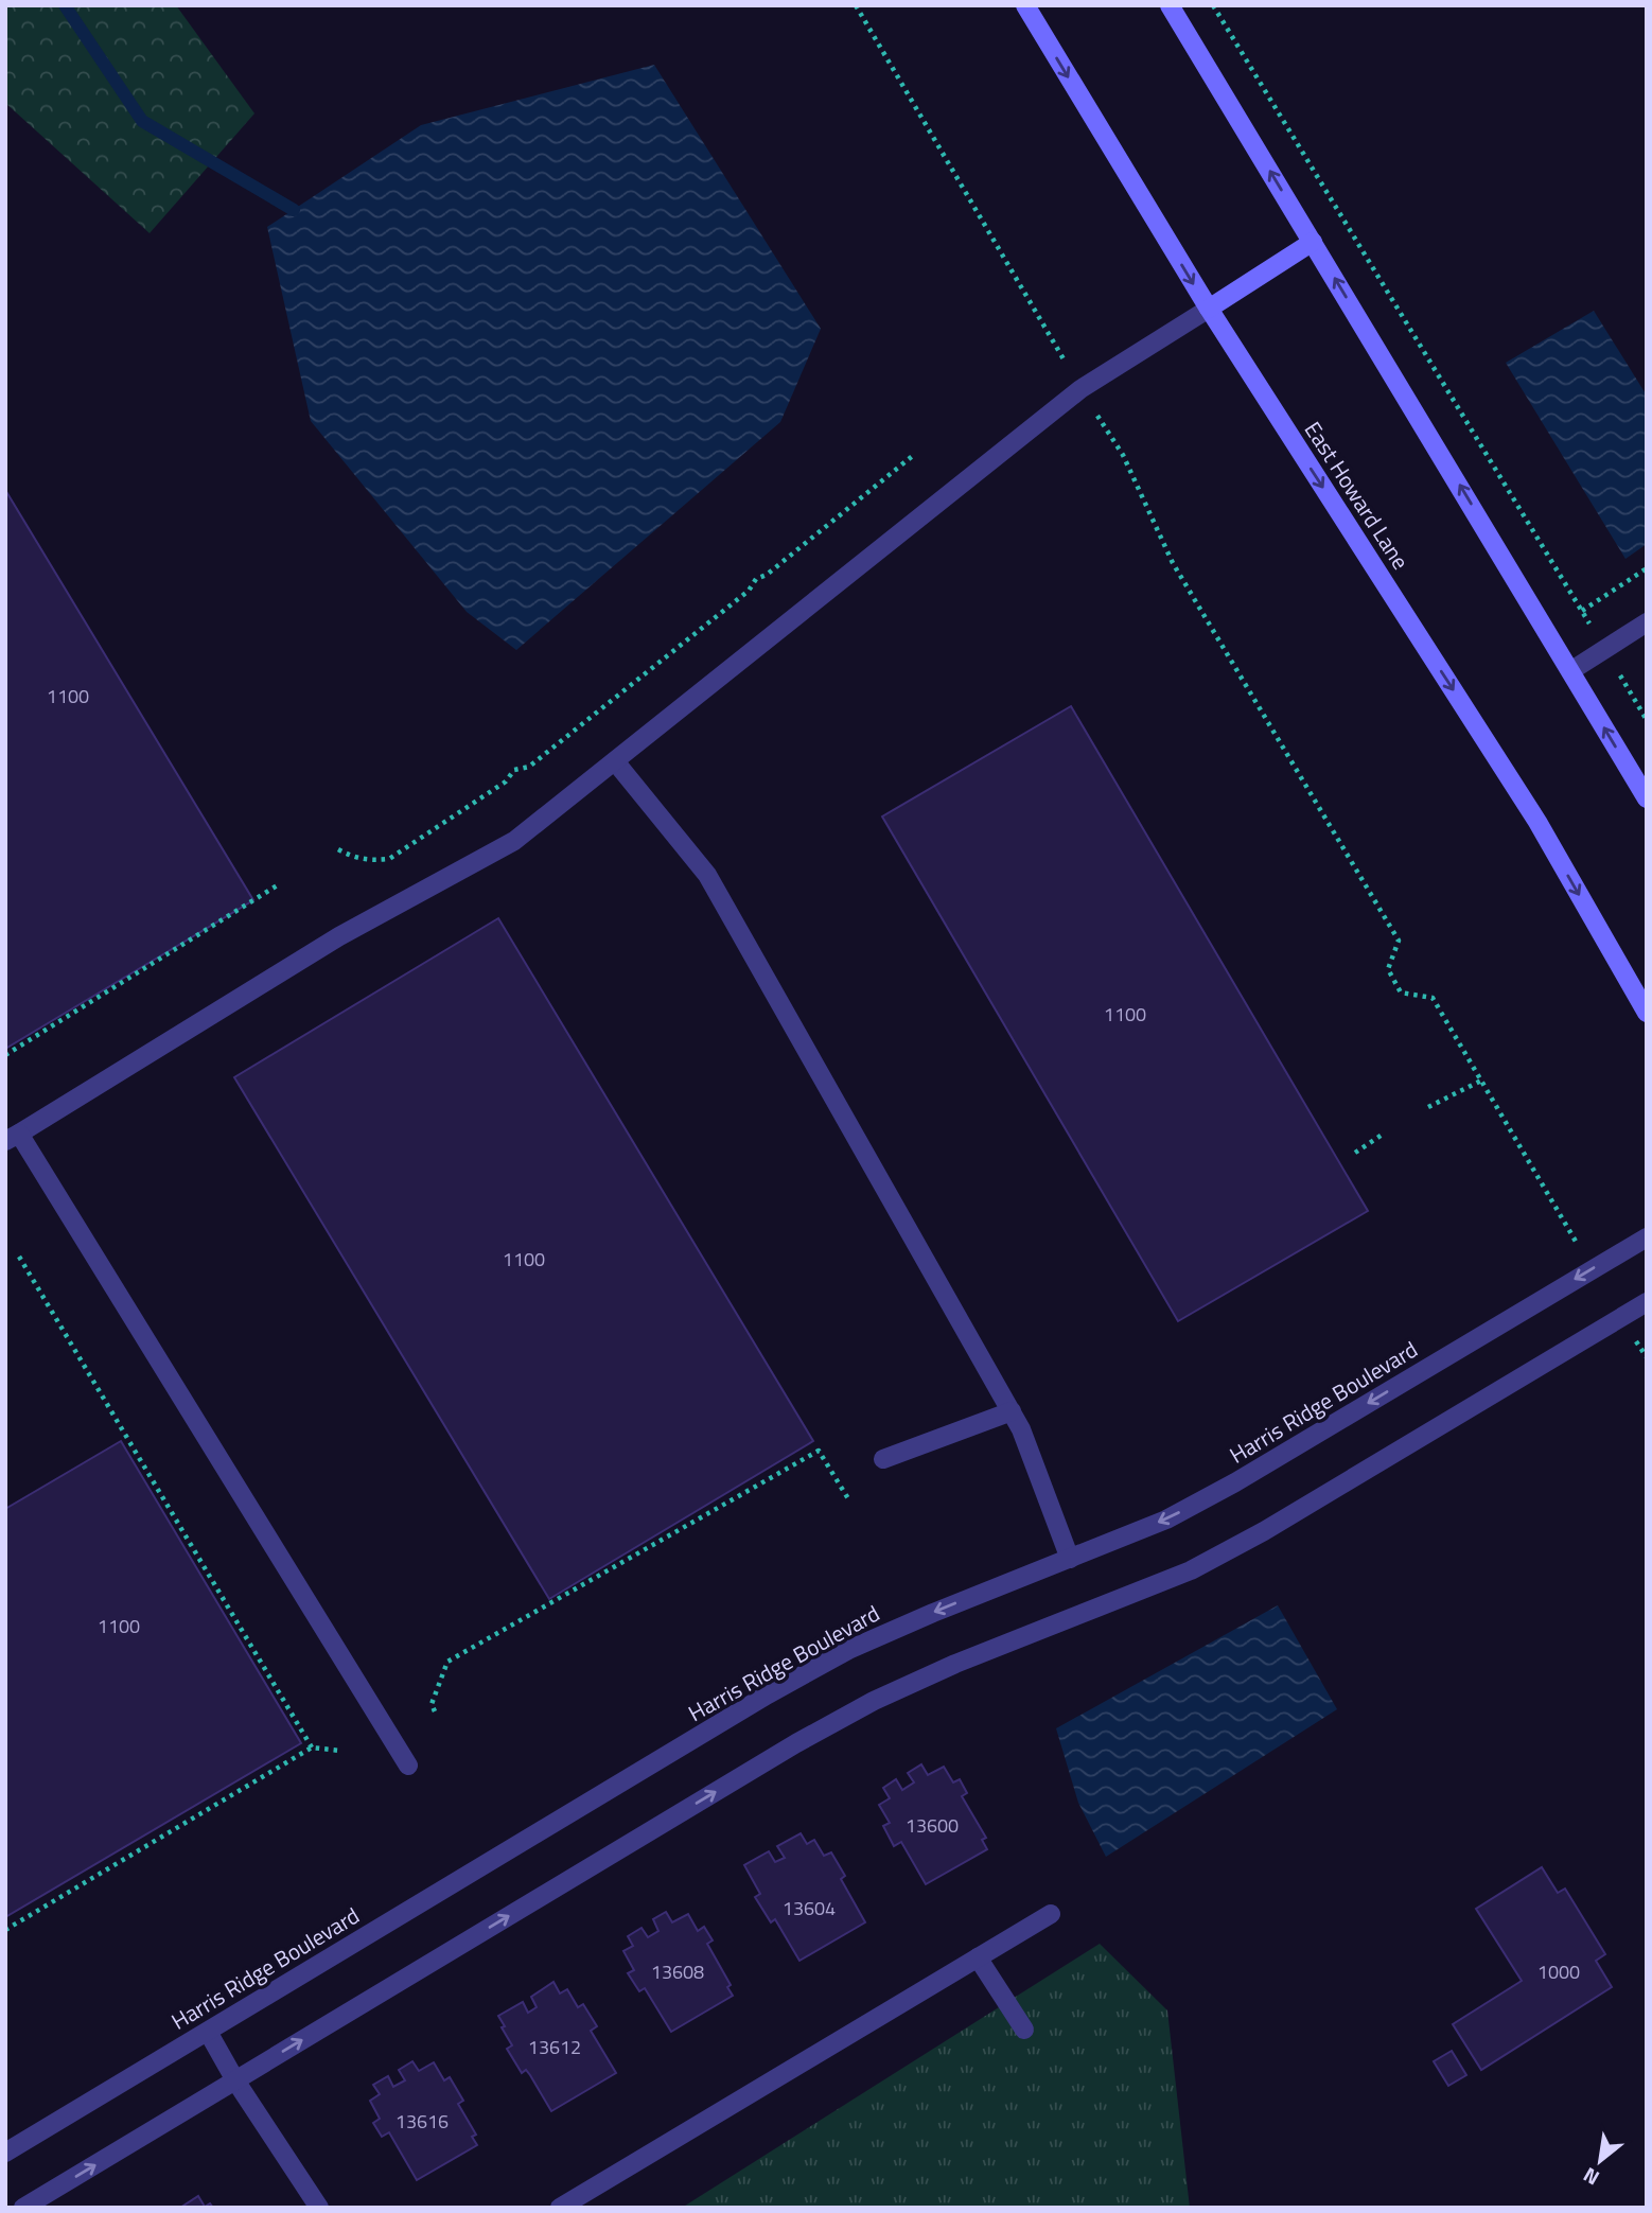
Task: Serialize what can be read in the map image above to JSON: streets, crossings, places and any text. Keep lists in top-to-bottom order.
{
  "streets": {
    "main road": ["East Howard Lane"],
    "street": ["Harris Ridge Boulevard"]
  },
  "house_numbers": [
    "1100",
    "1100",
    "1100",
    "1100",
    "13600",
    "13604",
    "13608",
    "1000",
    "13612",
    "13616"
  ],
  "north": "bottom left"
}
